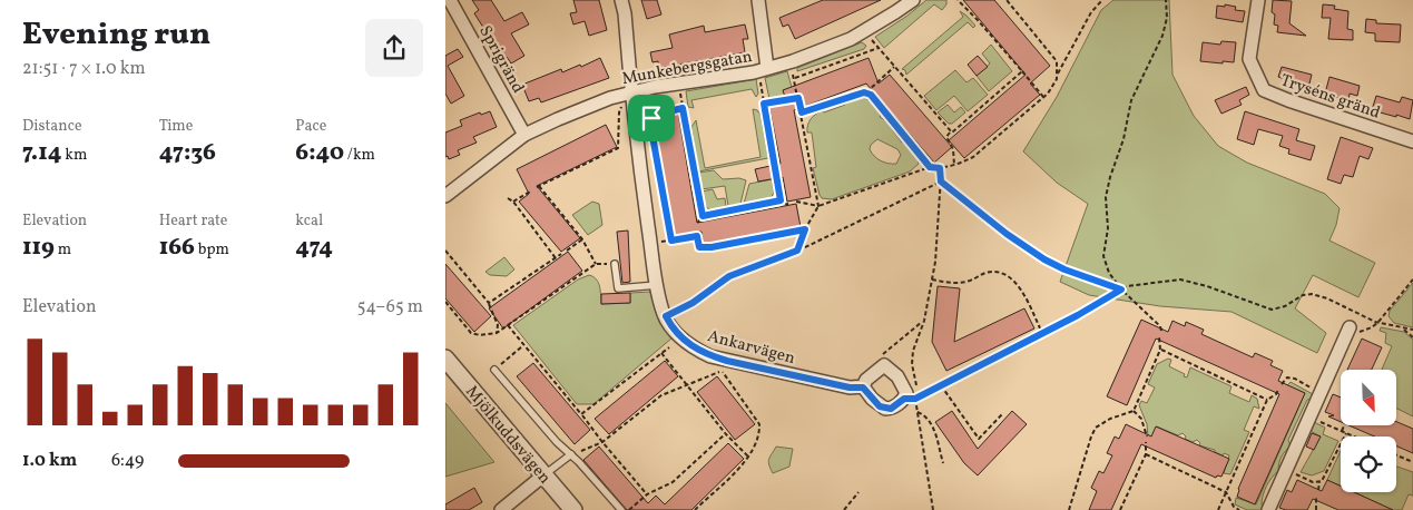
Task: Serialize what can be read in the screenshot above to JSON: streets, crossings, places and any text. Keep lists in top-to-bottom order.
{
  "streets": {
    "street": [
      "Sprigränd",
      "Munkebergsgatan",
      "Tryséns gränd",
      "Ankarvägen",
      "Mjölkuddsvägen"
    ]
  },
  "crossings": [
    ["Sprigränd", "Munkebergsgatan"],
    ["Munkebergsgatan", "Ankarvägen"]
  ],
  "north": "bottom right",
  "page": {
    "heading": ["Evening run", "21:51 · 7 × 1.0 km"],
    "stats": [
      ["Distance", "7.14 km"],
      ["Time", "47:36"],
      ["Pace", "6:40 /km"],
      ["Elevation", "119 m"],
      ["Heart rate", "166 bpm"],
      ["kcal", "474"]
    ],
    "chart": ["Elevation", "54–65 m"],
    "list": [
      {
        "name": "1.0 km",
        "note": "6:49"
      }
    ]
  }
}
